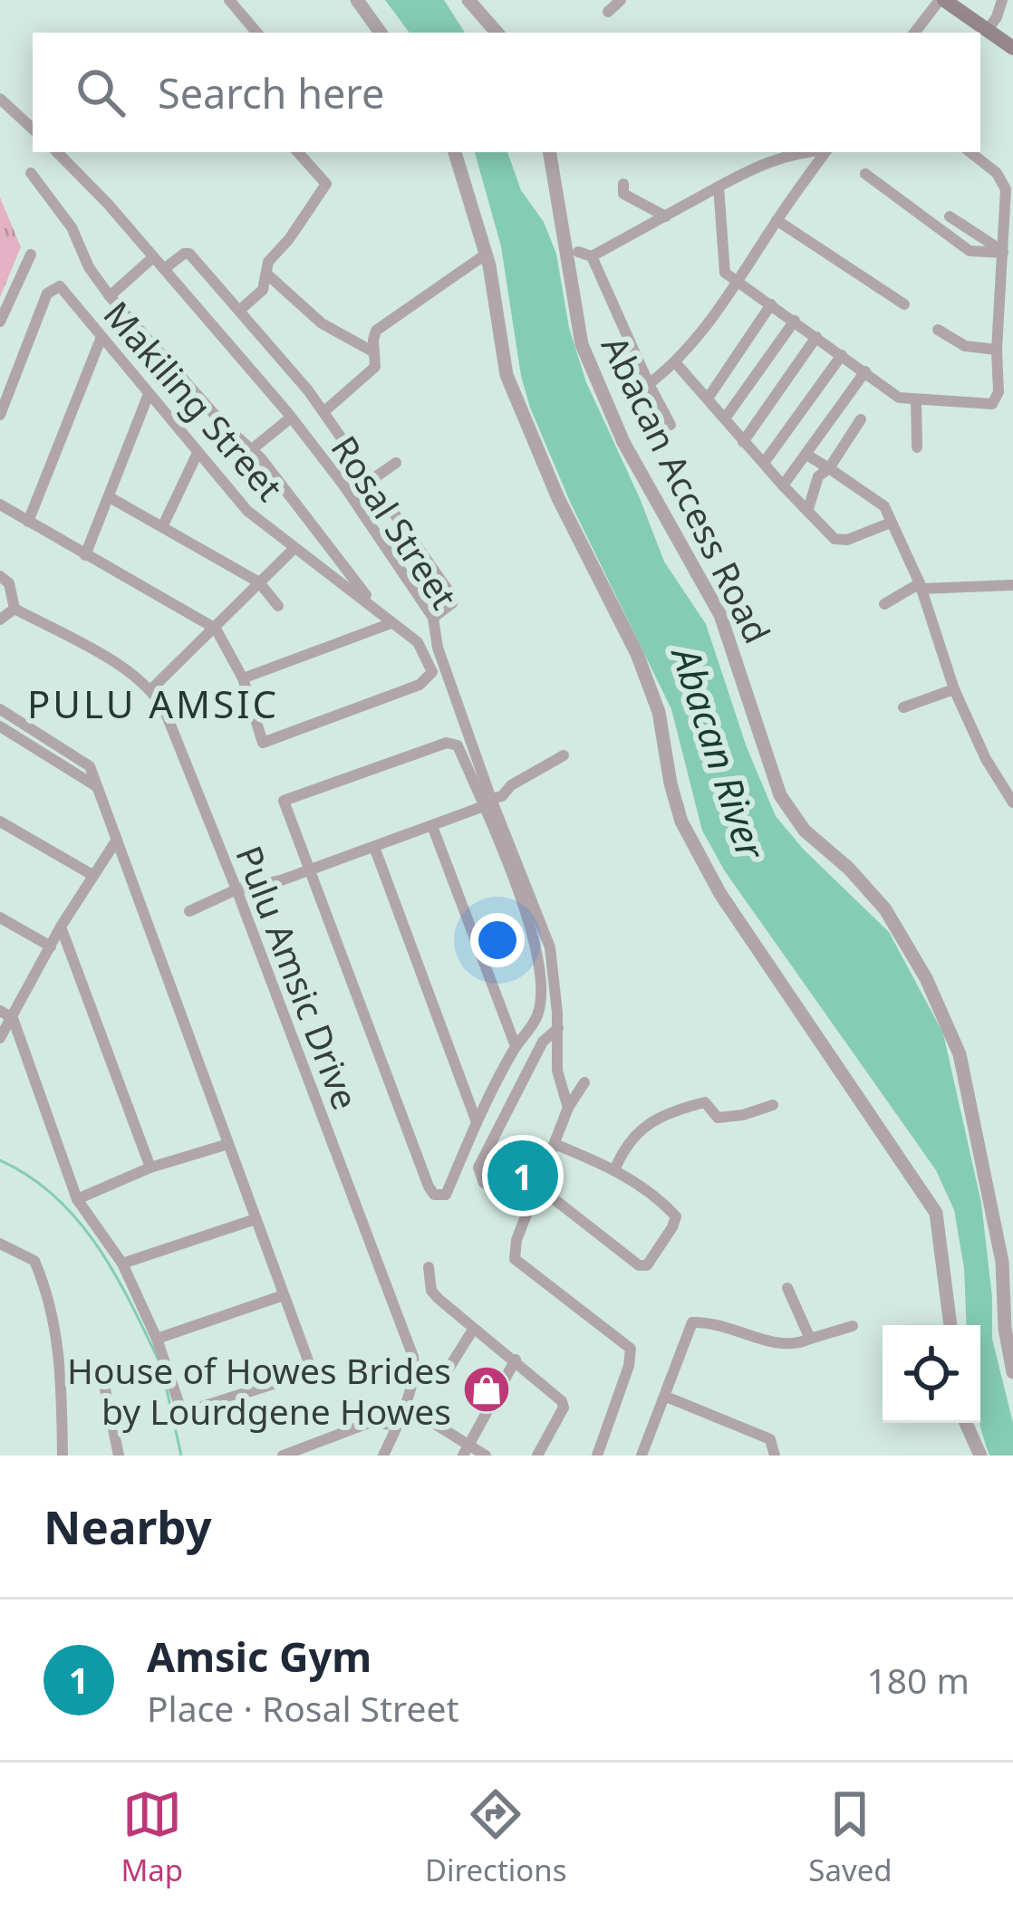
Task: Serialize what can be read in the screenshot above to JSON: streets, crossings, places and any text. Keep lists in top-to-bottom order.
{
  "streets": {
    "street": [
      "Makiling Street",
      "Abacan Access Road",
      "Rosal Street",
      "Pulu Amsic Drive"
    ]
  },
  "districts": ["PULU AMSIC"],
  "water": ["Abacan River"],
  "places": {
    "shop": ["House of Howes Brides by Lourdgene Howes"]
  },
  "page": {
    "search": "Search here",
    "pins": "1",
    "heading": "Nearby",
    "list": [
      {
        "mark": "1",
        "name": "Amsic Gym",
        "note": "Place · Rosal Street",
        "value": "180 m"
      }
    ],
    "nav": ["Map", "Directions", "Saved"]
  }
}
